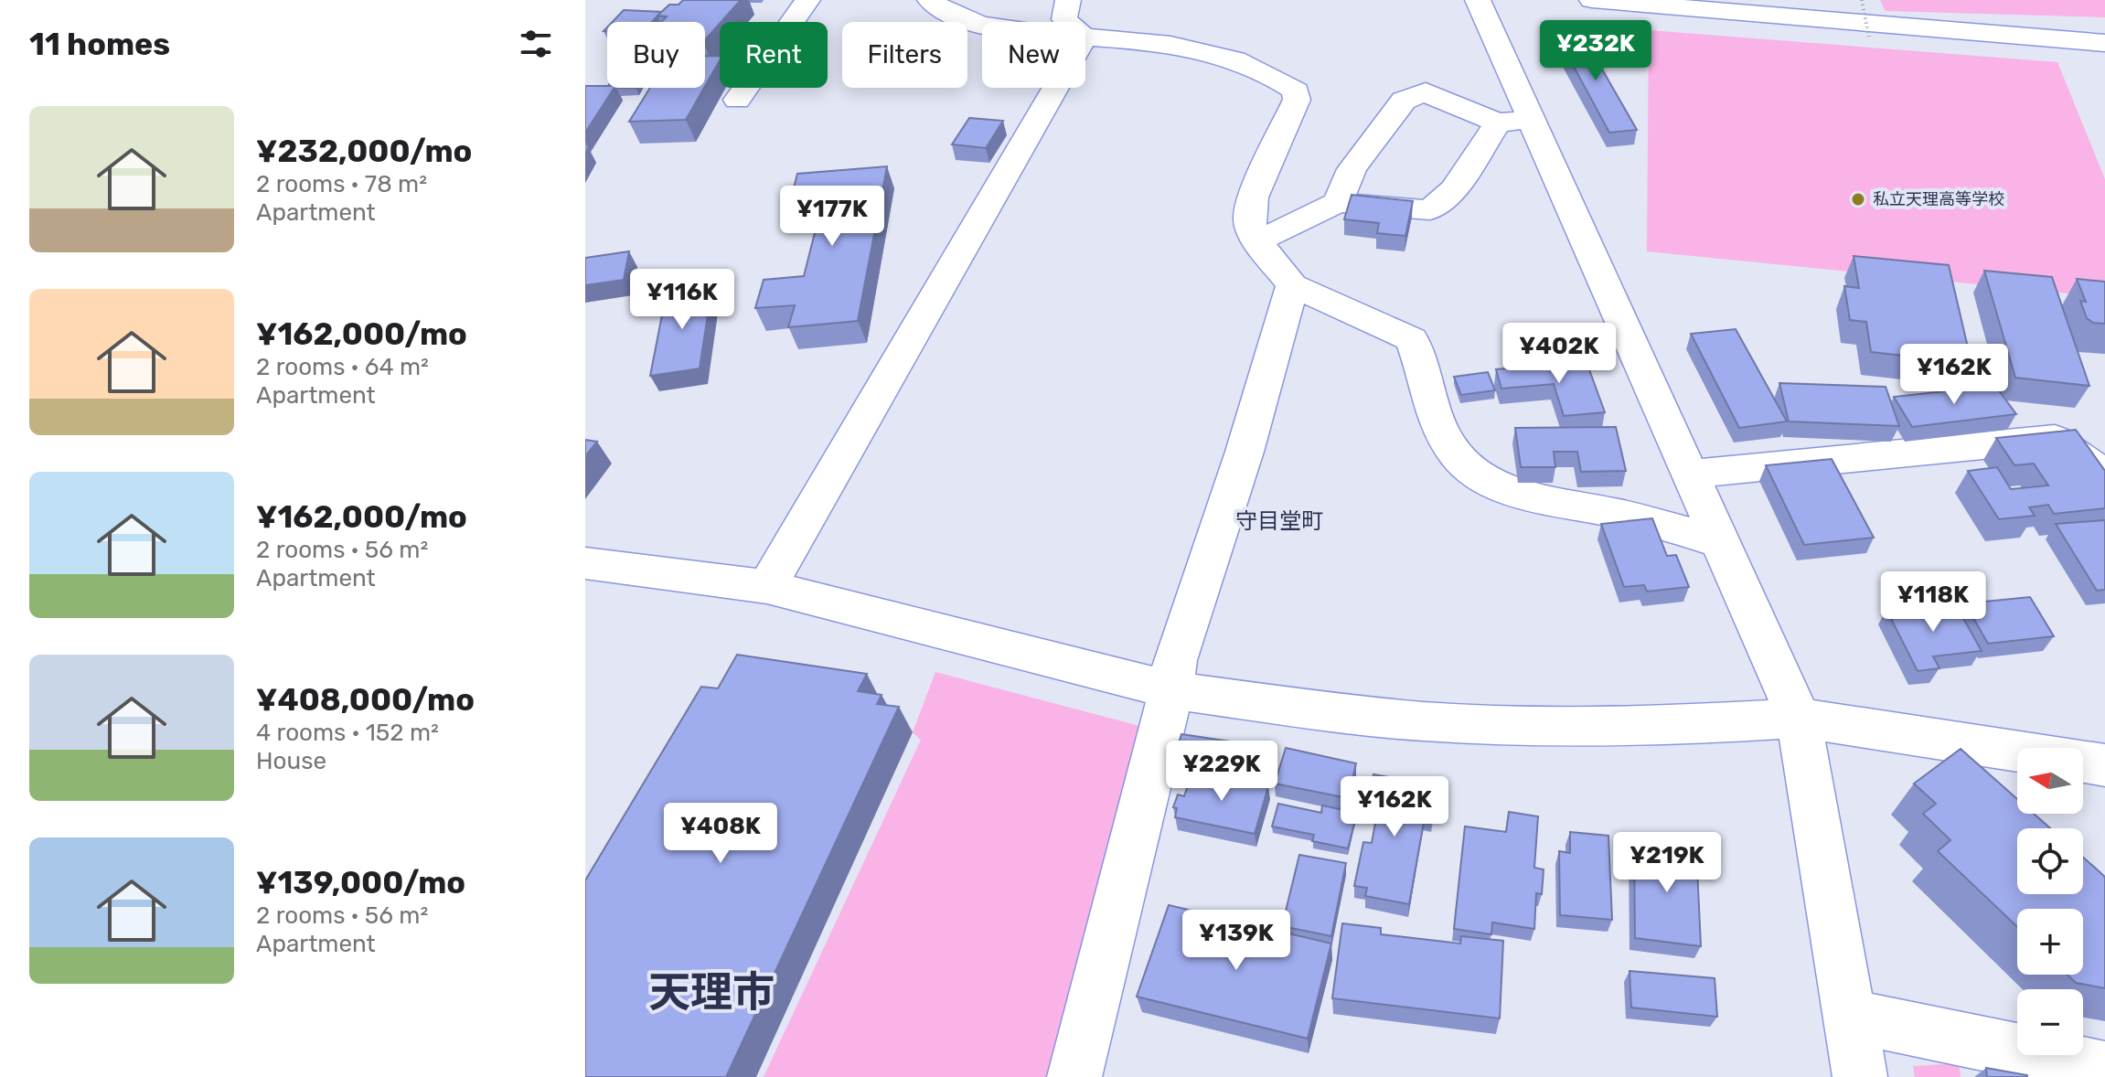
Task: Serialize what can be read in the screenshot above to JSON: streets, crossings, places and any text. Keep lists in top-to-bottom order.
{
  "districts": ["守目堂町", "天理市"],
  "places": ["私立天理高等学校"],
  "north": "left",
  "page": {
    "heading": "11 homes",
    "price": [
      "¥232K",
      "¥177K",
      "¥116K",
      "¥402K",
      "¥162K",
      "¥118K",
      "¥229K",
      "¥162K",
      "¥408K",
      "¥219K",
      "¥139K"
    ],
    "chip": [
      "Buy",
      "Rent",
      "Filters",
      "New"
    ],
    "list": [
      {
        "name": "¥232,000/mo",
        "note": "2 rooms · 78 m² · Apartment"
      },
      {
        "name": "¥162,000/mo",
        "note": "2 rooms · 64 m² · Apartment"
      },
      {
        "name": "¥162,000/mo",
        "note": "2 rooms · 56 m² · Apartment"
      },
      {
        "name": "¥408,000/mo",
        "note": "4 rooms · 152 m² · House"
      },
      {
        "name": "¥139,000/mo",
        "note": "2 rooms · 56 m² · Apartment"
      }
    ],
    "map_buttons": ["+", "−"]
  }
}
